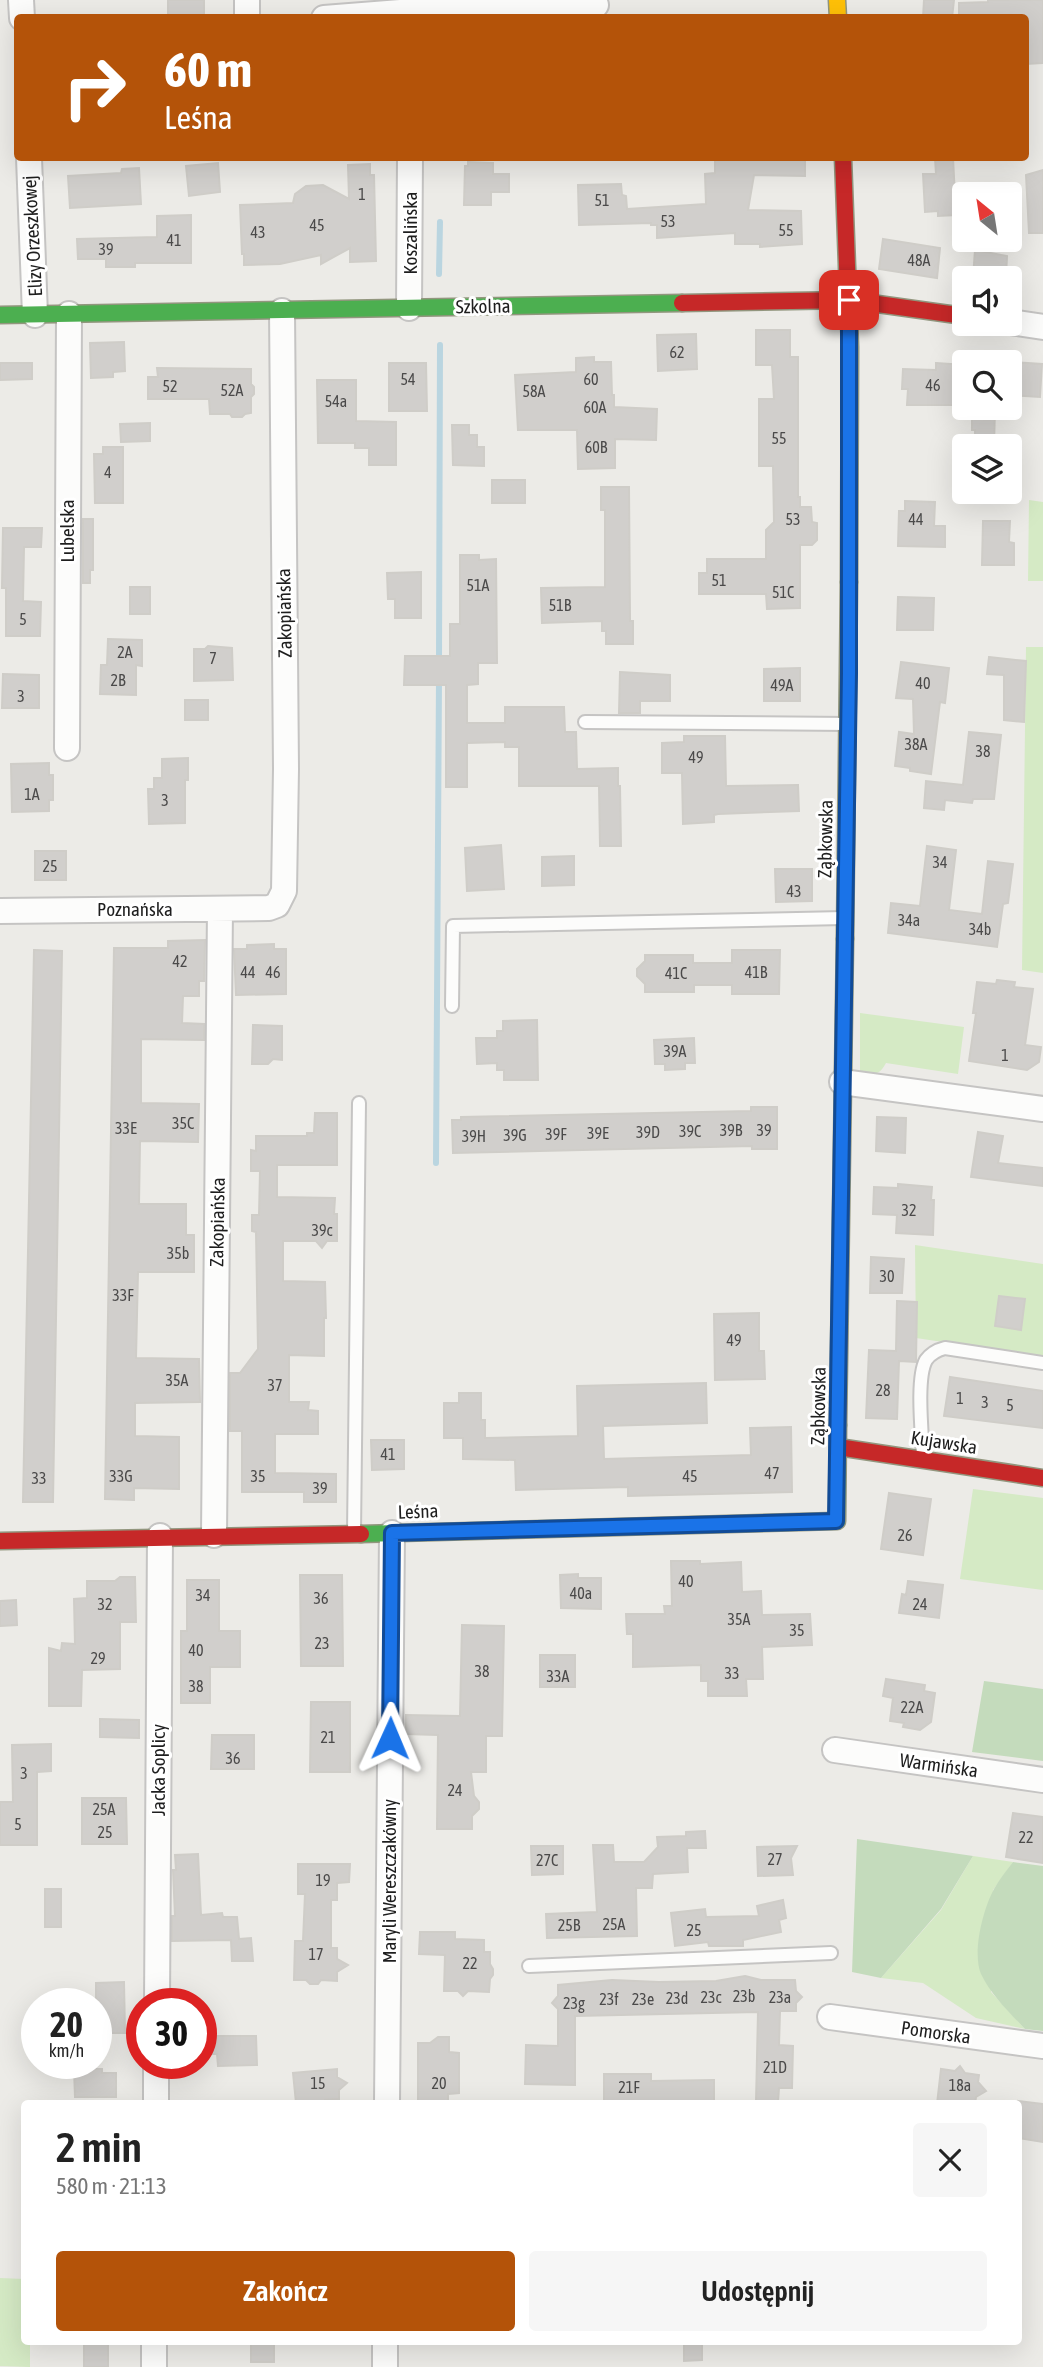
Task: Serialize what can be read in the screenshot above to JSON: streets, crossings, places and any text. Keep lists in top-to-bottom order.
{
  "streets": {
    "street": [
      "Koszalińska",
      "Elizy Orzeszkowej",
      "Szkolna",
      "Lubelska",
      "Zakopiańska",
      "Ząbkowska",
      "Poznańska",
      "Kujawska",
      "Leśna",
      "Warmińska",
      "Jacka Soplicy",
      "Maryli Wereszczakówny",
      "Pomorska"
    ]
  },
  "crossings": [
    ["Koszalińska", "Szkolna"],
    ["Elizy Orzeszkowej", "Szkolna"],
    ["Szkolna", "Lubelska"],
    ["Szkolna", "Zakopiańska"],
    ["Szkolna", "Ząbkowska"],
    ["Zakopiańska", "Poznańska"],
    ["Zakopiańska", "Leśna"],
    ["Ząbkowska", "Kujawska"],
    ["Ząbkowska", "Leśna"],
    ["Leśna", "Jacka Soplicy"],
    ["Leśna", "Maryli Wereszczakówny"]
  ],
  "house_numbers": [
    "1",
    "51",
    "53",
    "45",
    "55",
    "43",
    "41",
    "39",
    "48A",
    "62",
    "54",
    "60",
    "46",
    "52",
    "52A",
    "58A",
    "54a",
    "60A",
    "55",
    "60B",
    "4",
    "53",
    "44",
    "51",
    "51A",
    "51C",
    "51B",
    "5",
    "2A",
    "7",
    "2B",
    "40",
    "49A",
    "3",
    "38A",
    "38",
    "49",
    "1A",
    "3",
    "34",
    "25",
    "43",
    "34a",
    "34b",
    "42",
    "44",
    "46",
    "41B",
    "41C",
    "39A",
    "1",
    "35C",
    "33E",
    "39B",
    "39",
    "39C",
    "39D",
    "39E",
    "39F",
    "39G",
    "39H",
    "32",
    "39c",
    "35b",
    "30",
    "33F",
    "49",
    "35A",
    "37",
    "28",
    "1",
    "3",
    "5",
    "41",
    "47",
    "33G",
    "35",
    "45",
    "33",
    "39",
    "26",
    "40",
    "40a",
    "34",
    "36",
    "32",
    "24",
    "35A",
    "35",
    "23",
    "40",
    "29",
    "38",
    "33",
    "33A",
    "38",
    "22A",
    "21",
    "36",
    "3",
    "24",
    "25A",
    "5",
    "25",
    "22",
    "27",
    "27C",
    "19",
    "25A",
    "25B",
    "25",
    "17",
    "22",
    "23b",
    "23c",
    "23a",
    "23d",
    "23f",
    "23e",
    "23g",
    "21D",
    "15",
    "20",
    "18a",
    "21F"
  ],
  "north": "top left",
  "page": {
    "turn": ["60 m", "Leśna"],
    "speed": "20 km/h",
    "limit": "30",
    "heading": ["2 min", "580 m · 21:13"],
    "buttons": ["Zakończ", "Udostępnij"]
  }
}
